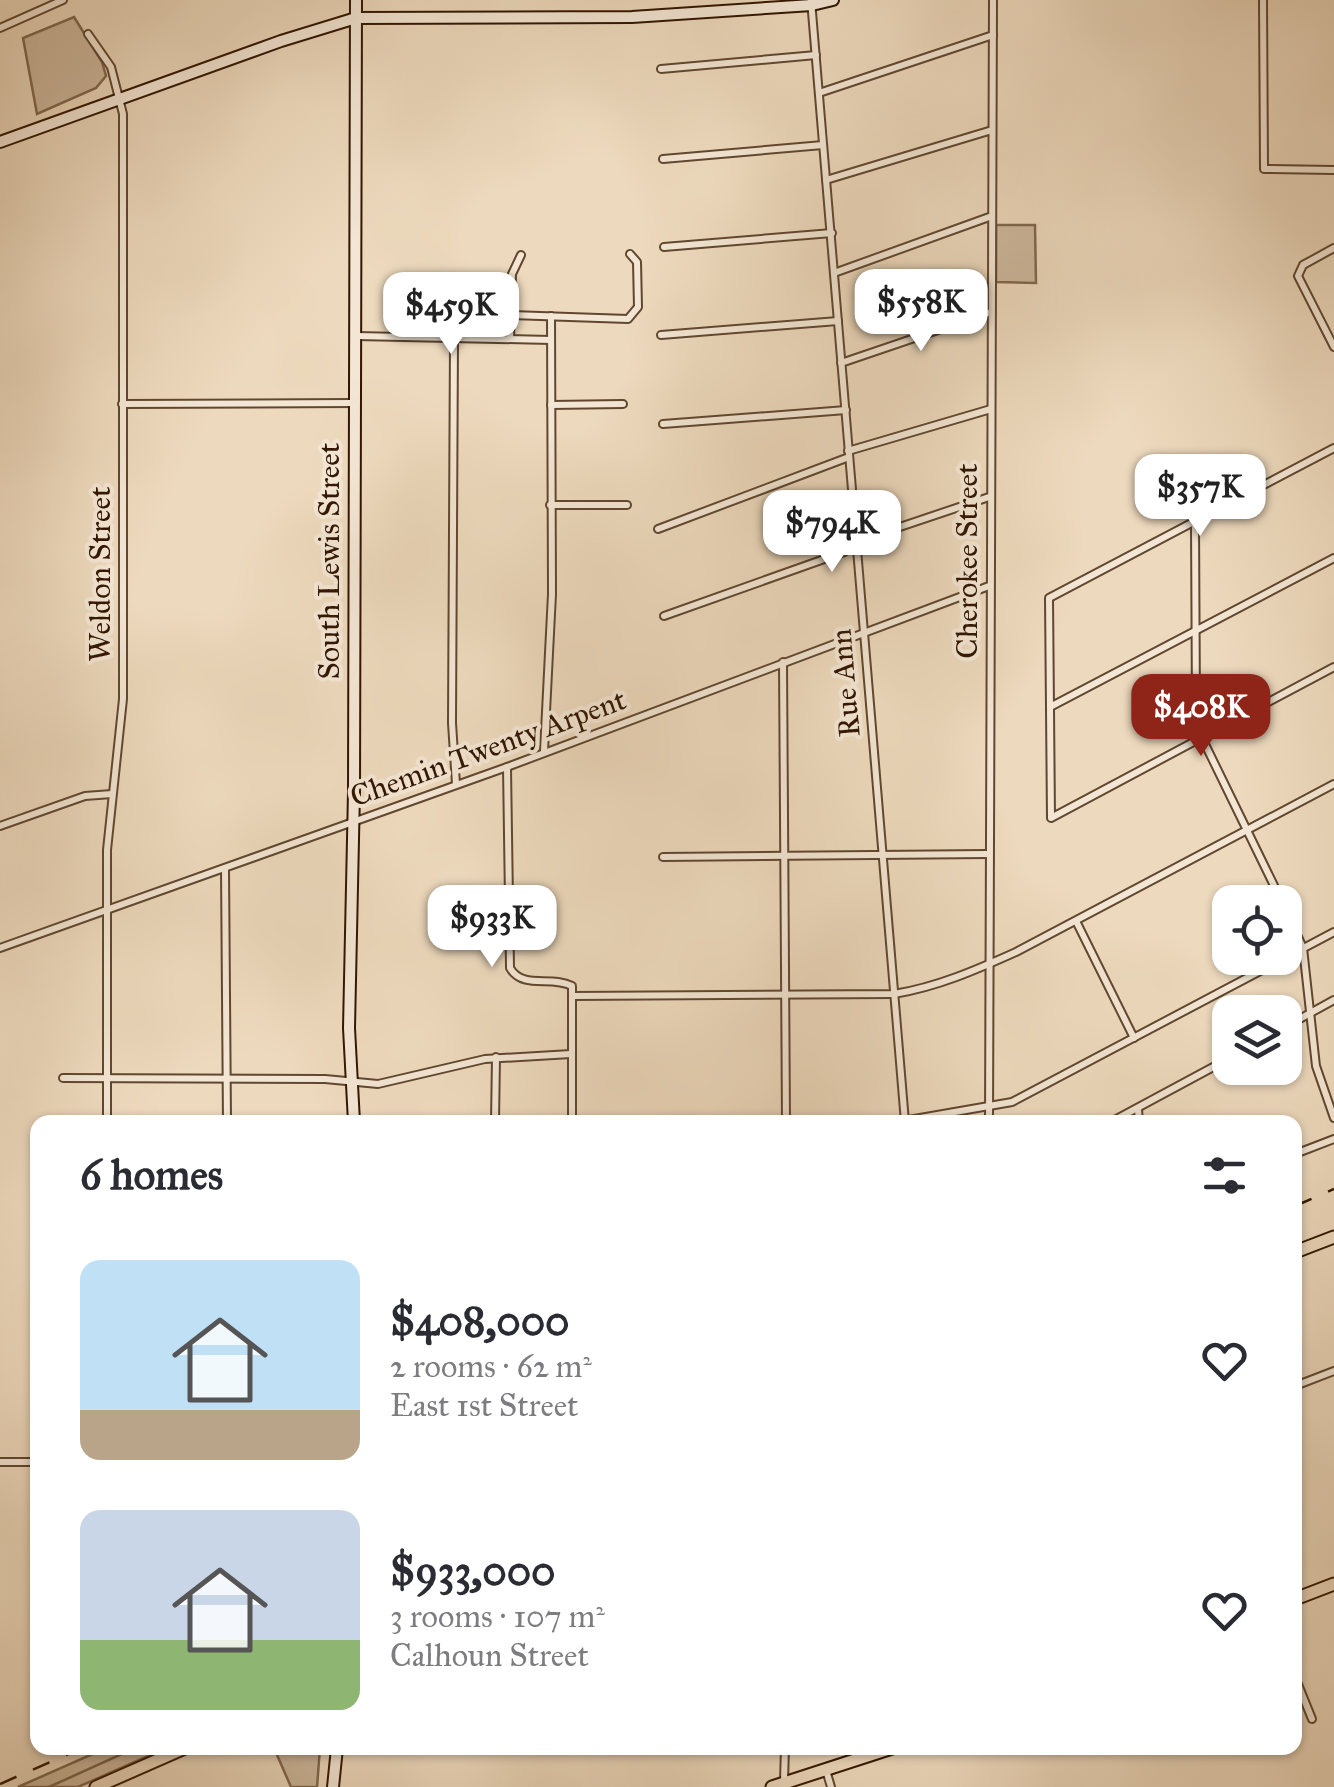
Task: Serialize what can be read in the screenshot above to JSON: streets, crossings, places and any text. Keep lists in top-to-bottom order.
{
  "streets": {
    "main road": ["South Lewis Street"],
    "street": [
      "Cherokee Street",
      "Weldon Street",
      "Rue Ann",
      "Chemin Twenty Arpent"
    ]
  },
  "crossings": [
    ["South Lewis Street", "Chemin Twenty Arpent"],
    ["Cherokee Street", "Chemin Twenty Arpent"],
    ["Weldon Street", "Chemin Twenty Arpent"],
    ["Rue Ann", "Chemin Twenty Arpent"]
  ],
  "page": {
    "price": [
      "$558K",
      "$459K",
      "$357K",
      "$794K",
      "$408K",
      "$933K"
    ],
    "heading": "6 homes",
    "list": [
      {
        "name": "$408,000",
        "note": "2 rooms · 62 m² · East 1st Street"
      },
      {
        "name": "$933,000",
        "note": "3 rooms · 107 m² · Calhoun Street"
      }
    ]
  }
}
